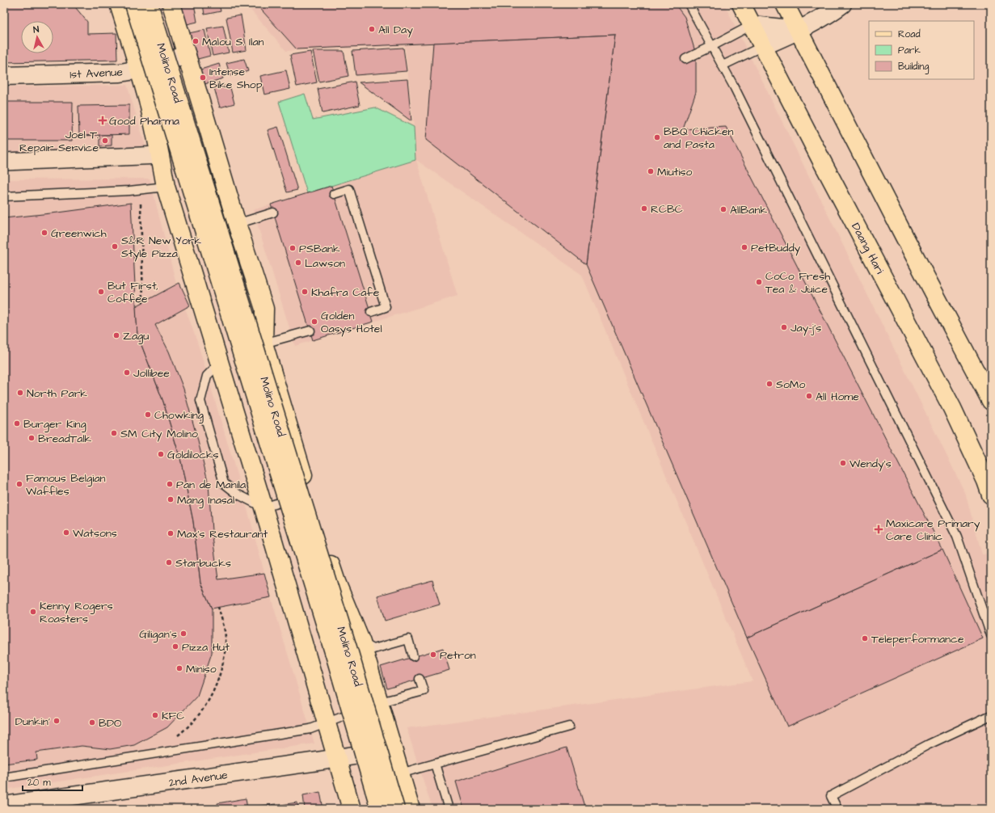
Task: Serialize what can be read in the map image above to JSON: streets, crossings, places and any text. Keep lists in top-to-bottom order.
{
  "streets": {
    "main road": ["Molino Road", "Daang Hari"],
    "street": ["1st Avenue", "2nd Avenue"]
  },
  "crossings": [
    ["1st Avenue", "Molino Road"],
    ["Molino Road", "2nd Avenue"]
  ],
  "places": {
    "other": [
      "All Day",
      "Malou S. Ilan",
      "Intense Bike Shop",
      "BBQ Chicken and Pasta",
      "Joel T. Repair Service",
      "Miutiso",
      "RCBC",
      "AllBank",
      "Greenwich",
      "S&R New York Style Pizza",
      "PetBuddy",
      "PSBank",
      "Lawson",
      "CoCo Fresh Tea & Juice",
      "But First, Coffee",
      "Khafra Cafe",
      "Golden Oasys Hotel",
      "Jay-j's",
      "Zagu",
      "Jollibee",
      "SoMo",
      "North Park",
      "All Home",
      "Chowking",
      "Burger King",
      "SM City Molino",
      "BreadTalk",
      "Goldilocks",
      "Wendy's",
      "Famous Belgian Waffles",
      "Pan de Manila",
      "Mang Inasal",
      "Watsons",
      "Max's Restaurant",
      "Starbucks",
      "Kenny Rogers Roasters",
      "Giligan's",
      "Teleperformance",
      "Pizza Hut",
      "Petron",
      "Miniso",
      "KFC",
      "Dunkin'",
      "BDO"
    ],
    "health": ["Good Pharma", "Maxicare Primary Care Clinic"]
  },
  "legend": ["Road", "Park", "Building"],
  "scale_bar": "20 m",
  "north": "top"
}
